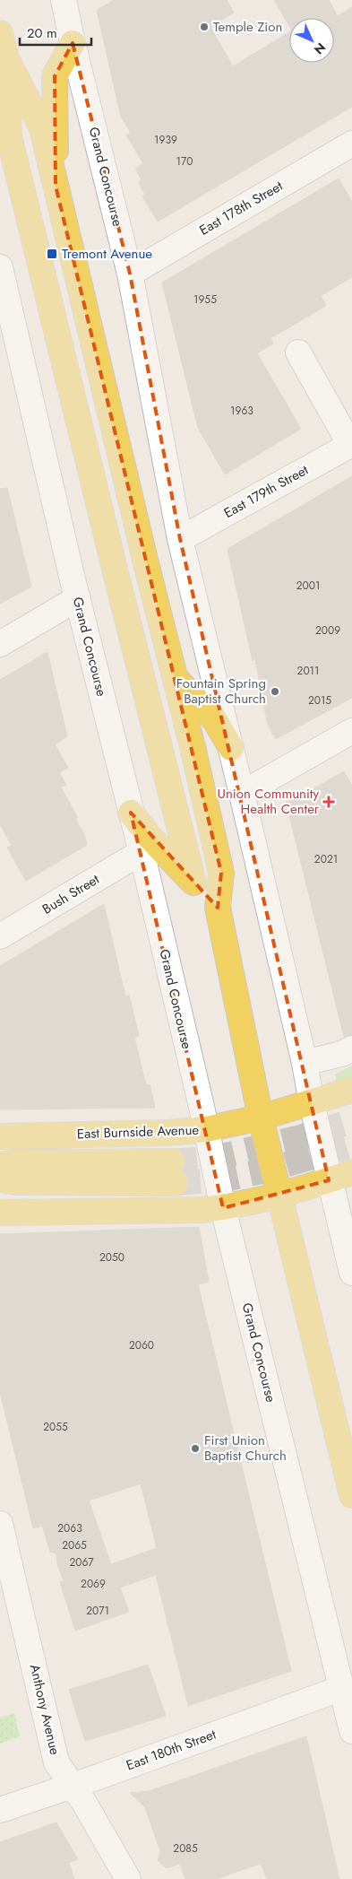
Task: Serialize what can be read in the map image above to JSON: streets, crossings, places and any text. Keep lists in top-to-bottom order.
{
  "streets": {
    "main road": ["East Burnside Avenue"],
    "street": [
      "Grand Concourse",
      "East 178th Street",
      "East 179th Street",
      "Bush Street",
      "Anthony Avenue",
      "East 180th Street"
    ]
  },
  "crossings": [
    ["Grand Concourse", "East 178th Street"],
    ["Grand Concourse", "East 179th Street"],
    ["Grand Concourse", "Bush Street"],
    ["Grand Concourse", "East Burnside Avenue"],
    ["Grand Concourse", "East 180th Street"],
    ["Anthony Avenue", "East 180th Street"]
  ],
  "places": {
    "other": ["Temple Zion", "Fountain Spring Baptist Church", "First Union Baptist Church"],
    "transit": ["Tremont Avenue"],
    "health": ["Union Community Health Center"]
  },
  "house_numbers": [
    "1939",
    "170",
    "1955",
    "1963",
    "2001",
    "2009",
    "2011",
    "2015",
    "2021",
    "2050",
    "2060",
    "2055",
    "2063",
    "2065",
    "2067",
    "2069",
    "2071",
    "2085"
  ],
  "scale_bar": "20 m",
  "north": "bottom right"
}
